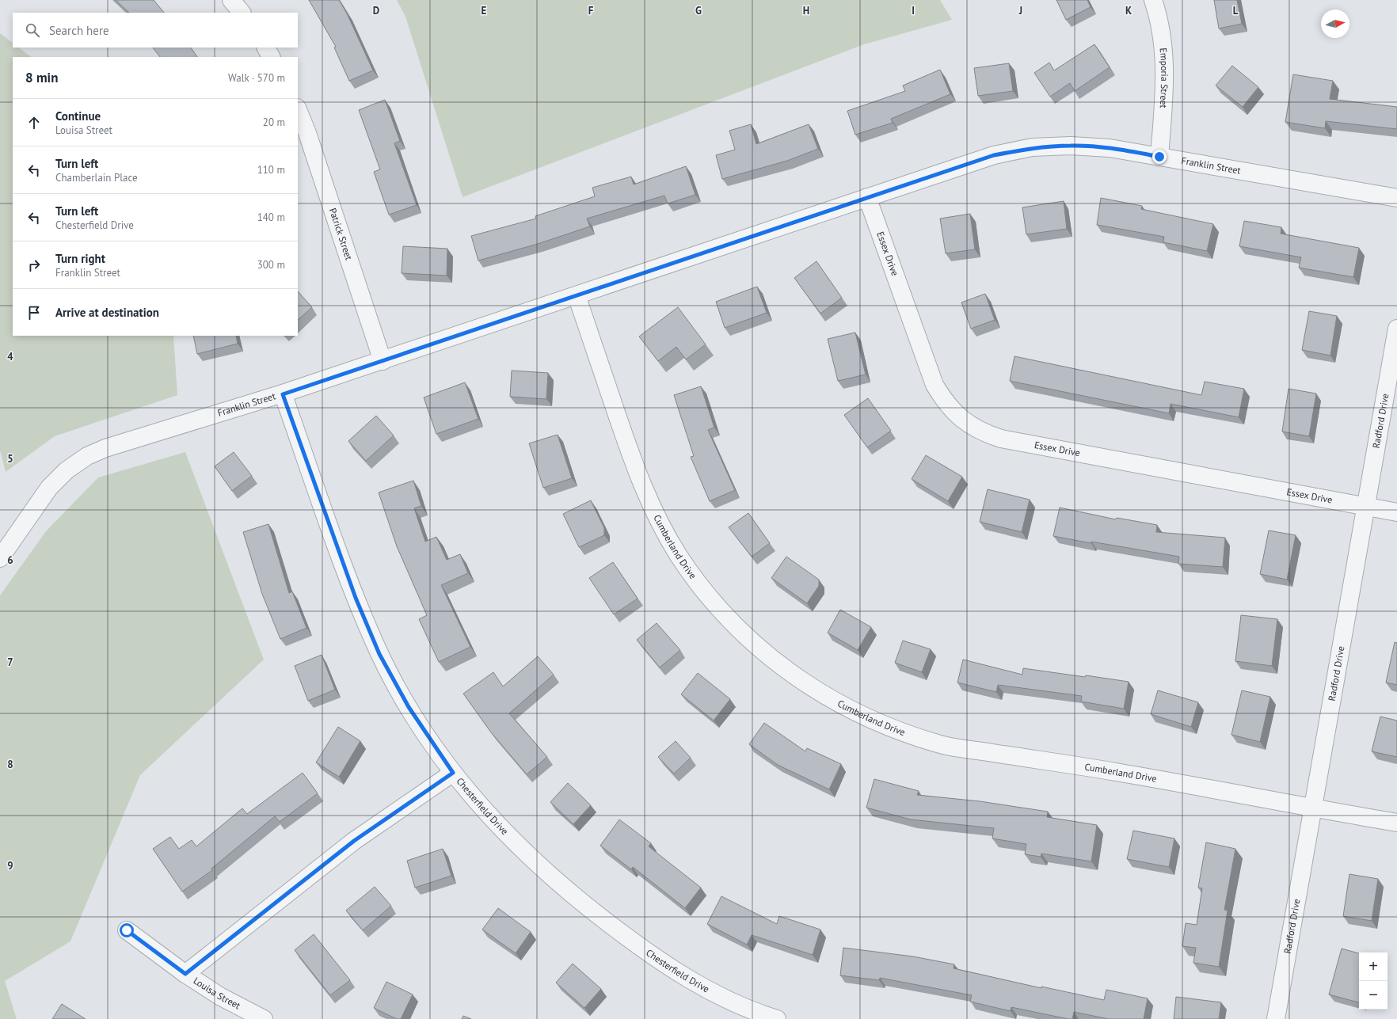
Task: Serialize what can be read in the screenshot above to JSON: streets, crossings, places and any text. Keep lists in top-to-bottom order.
{
  "streets": {
    "street": [
      "Emporia Street",
      "Franklin Street",
      "Patrick Street",
      "Essex Drive",
      "Radford Drive",
      "Cumberland Drive",
      "Chesterfield Drive",
      "Louisa Street"
    ]
  },
  "crossings": [
    ["Emporia Street", "Franklin Street"],
    ["Franklin Street", "Patrick Street"],
    ["Franklin Street", "Essex Drive"],
    ["Franklin Street", "Cumberland Drive"],
    ["Franklin Street", "Chesterfield Drive"],
    ["Essex Drive", "Radford Drive"],
    ["Radford Drive", "Cumberland Drive"]
  ],
  "north": "right",
  "page": {
    "search": "Search here",
    "heading": ["8 min", "Walk · 570 m"],
    "list": [
      ["Continue", "Louisa Street", "20 m"],
      ["Turn left", "Chamberlain Place", "110 m"],
      ["Turn left", "Chesterfield Drive", "140 m"],
      ["Turn right", "Franklin Street", "300 m"],
      "Arrive at destination"
    ],
    "map_buttons": ["+", "−"]
  },
  "grid": {
    "columns": [
      "D",
      "E",
      "F",
      "G",
      "H",
      "I",
      "J",
      "K",
      "L"
    ],
    "rows": [
      "4",
      "5",
      "6",
      "7",
      "8",
      "9"
    ]
  }
}
